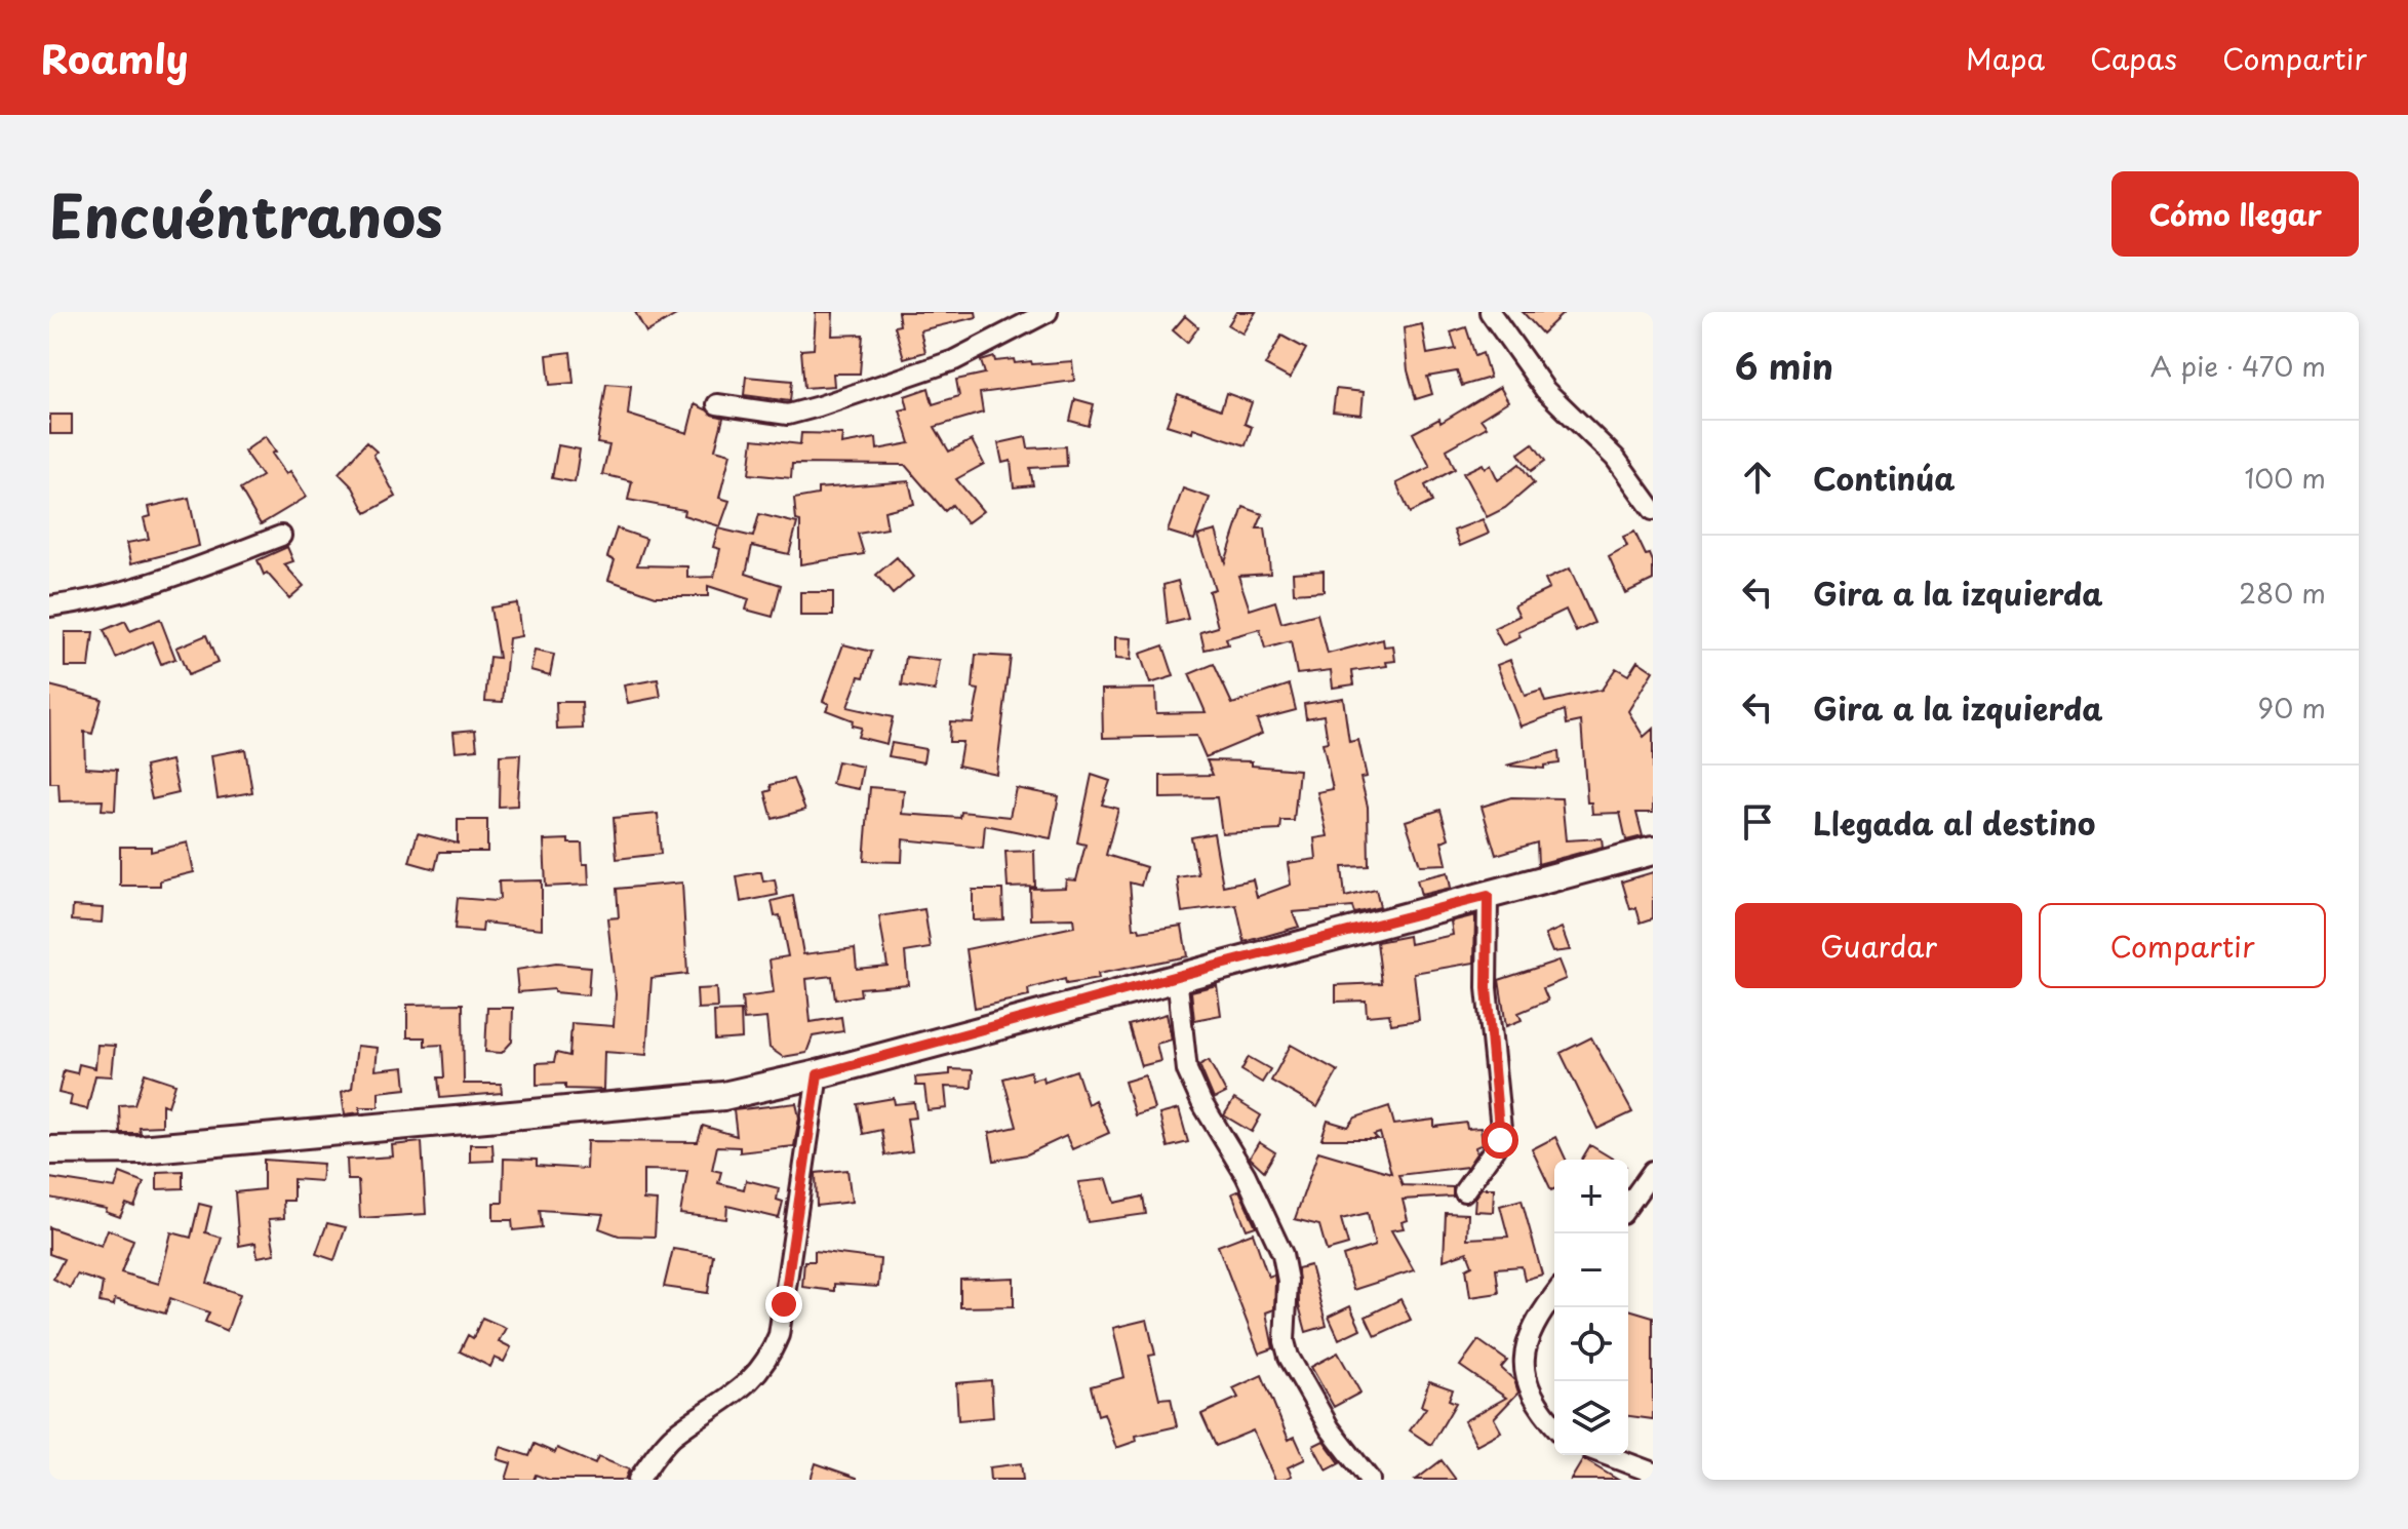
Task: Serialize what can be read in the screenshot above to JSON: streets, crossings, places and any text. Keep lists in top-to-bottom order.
{
  "page": {
    "header": "Roamly",
    "nav": ["Mapa", "Capas", "Compartir"],
    "title": "Encuéntranos",
    "buttons": [
      "Cómo llegar",
      ["Guardar", "Compartir"]
    ],
    "heading": ["6 min", "A pie · 470 m"],
    "list": [
      ["Continúa", "100 m"],
      ["Gira a la izquierda", "280 m"],
      ["Gira a la izquierda", "90 m"],
      "Llegada al destino"
    ],
    "map_buttons": ["+", "−"]
  }
}
